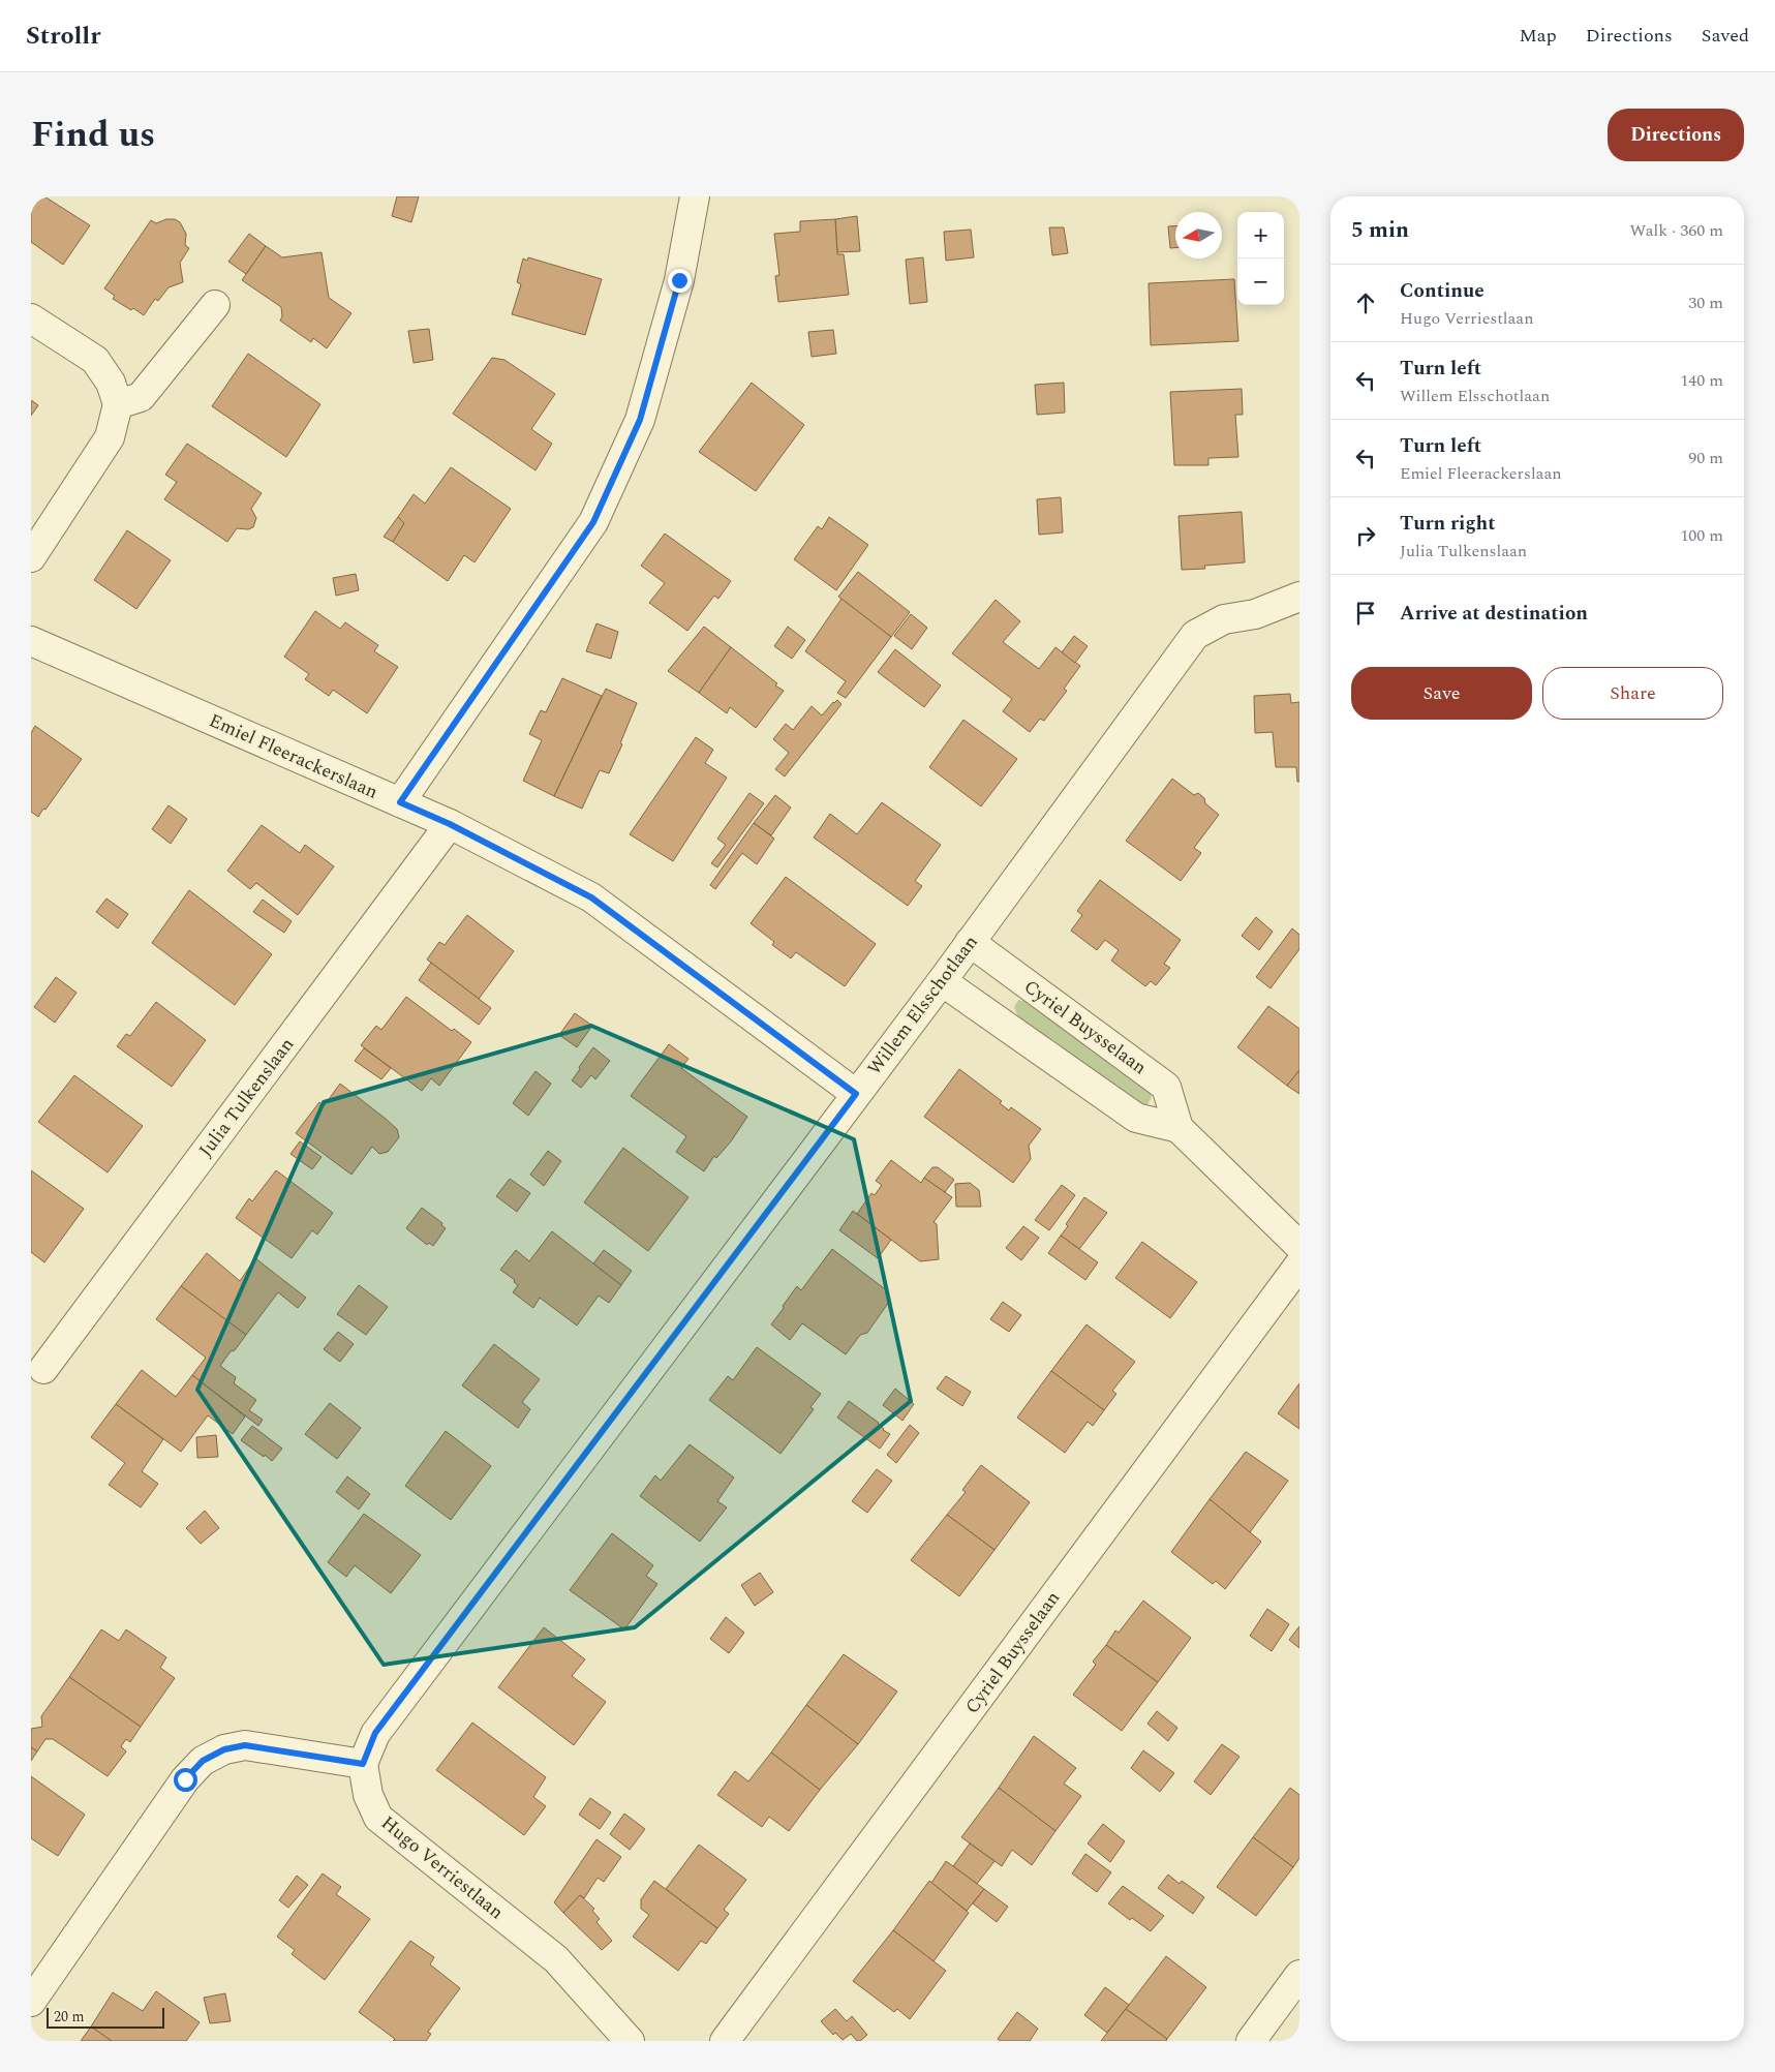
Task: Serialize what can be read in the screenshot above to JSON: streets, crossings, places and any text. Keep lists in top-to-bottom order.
{
  "streets": {
    "street": [
      "Emiel Fleerackerslaan",
      "Willem Elsschotlaan",
      "Cyriel Buysselaan",
      "Julia Tulkenslaan",
      "Hugo Verriestlaan"
    ]
  },
  "crossings": [
    ["Emiel Fleerackerslaan", "Willem Elsschotlaan"],
    ["Emiel Fleerackerslaan", "Julia Tulkenslaan"],
    ["Willem Elsschotlaan", "Cyriel Buysselaan"],
    ["Willem Elsschotlaan", "Hugo Verriestlaan"]
  ],
  "scale_bar": "20 m",
  "north": "left",
  "page": {
    "header": "Strollr",
    "nav": ["Map", "Directions", "Saved"],
    "title": "Find us",
    "buttons": [
      "Directions",
      ["Save", "Share"]
    ],
    "heading": ["5 min", "Walk · 360 m"],
    "map_buttons": ["+", "−"],
    "list": [
      ["Continue", "Hugo Verriestlaan", "30 m"],
      ["Turn left", "Willem Elsschotlaan", "140 m"],
      ["Turn left", "Emiel Fleerackerslaan", "90 m"],
      ["Turn right", "Julia Tulkenslaan", "100 m"],
      "Arrive at destination"
    ],
    "scale": "20 m"
  }
}
